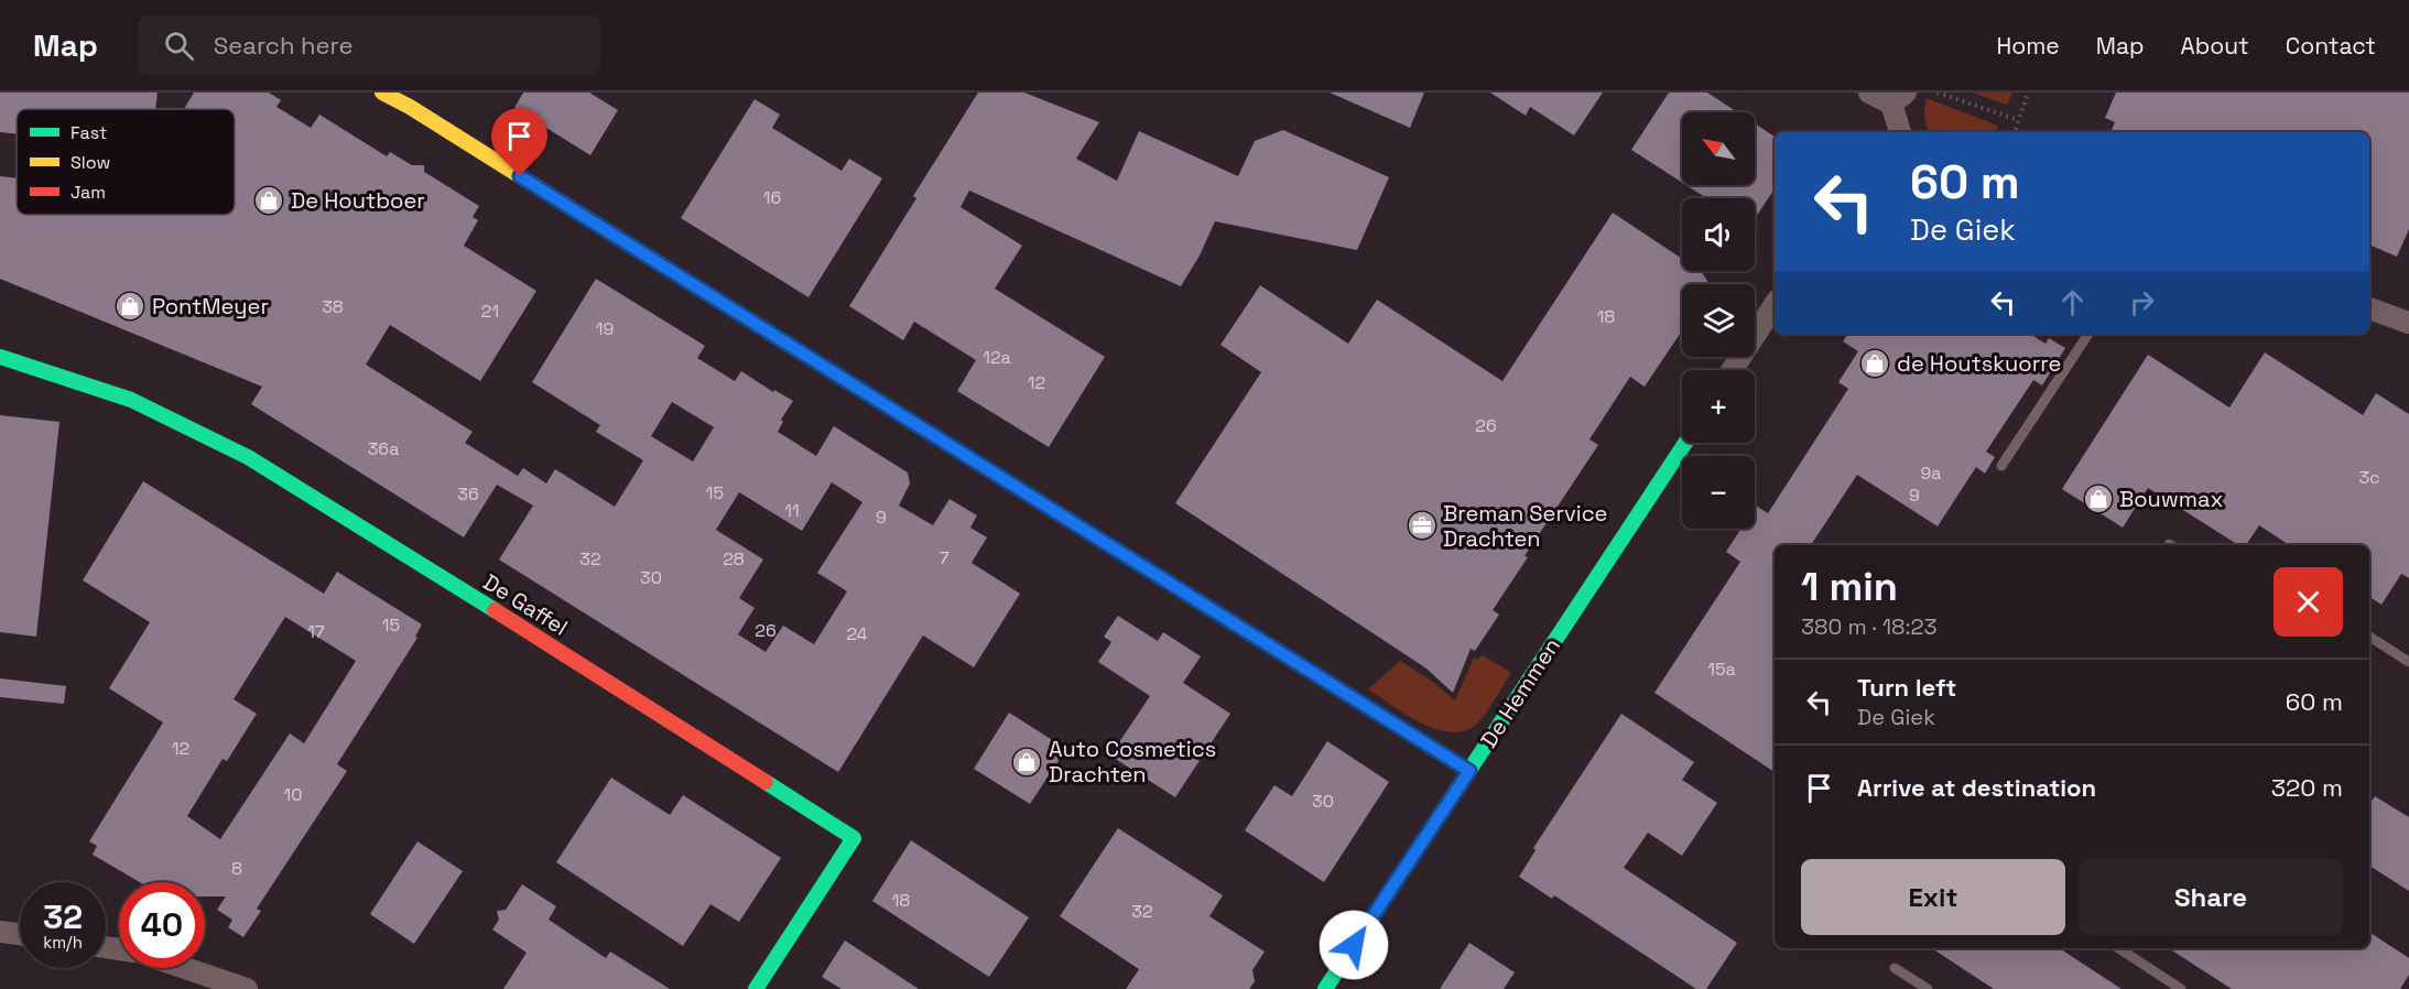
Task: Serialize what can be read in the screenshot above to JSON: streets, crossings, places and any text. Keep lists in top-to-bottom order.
{
  "streets": {
    "street": ["De Gaffel", "De Hemmen"]
  },
  "places": {
    "shop": [
      "De Houtboer",
      "PontMeyer",
      "de Houtskuorre",
      "Bouwmax",
      "Auto Cosmetics Drachten"
    ],
    "office": ["Breman Service Drachten"]
  },
  "house_numbers": [
    "16",
    "38",
    "21",
    "18",
    "19",
    "12a",
    "12",
    "26",
    "36a",
    "9a",
    "3c",
    "15",
    "36",
    "9",
    "11",
    "9",
    "7",
    "32",
    "28",
    "30",
    "15",
    "26",
    "17",
    "24",
    "15a",
    "12",
    "10",
    "30",
    "8",
    "18",
    "32"
  ],
  "legend": ["Fast", "Slow", "Jam"],
  "north": "top left",
  "page": {
    "header": "Map",
    "search": "Search here",
    "nav": [
      "Home",
      "Map",
      "About",
      "Contact"
    ],
    "map_buttons": ["+", "−"],
    "turn": ["60 m", "De Giek"],
    "heading": ["1 min", "380 m · 18:23"],
    "list": [
      {
        "name": "Turn left",
        "note": "De Giek",
        "value": "60 m"
      },
      {
        "name": "Arrive at destination",
        "value": "320 m"
      }
    ],
    "buttons": ["Exit", "Share"],
    "speed": "32 km/h",
    "limit": "40"
  }
}
